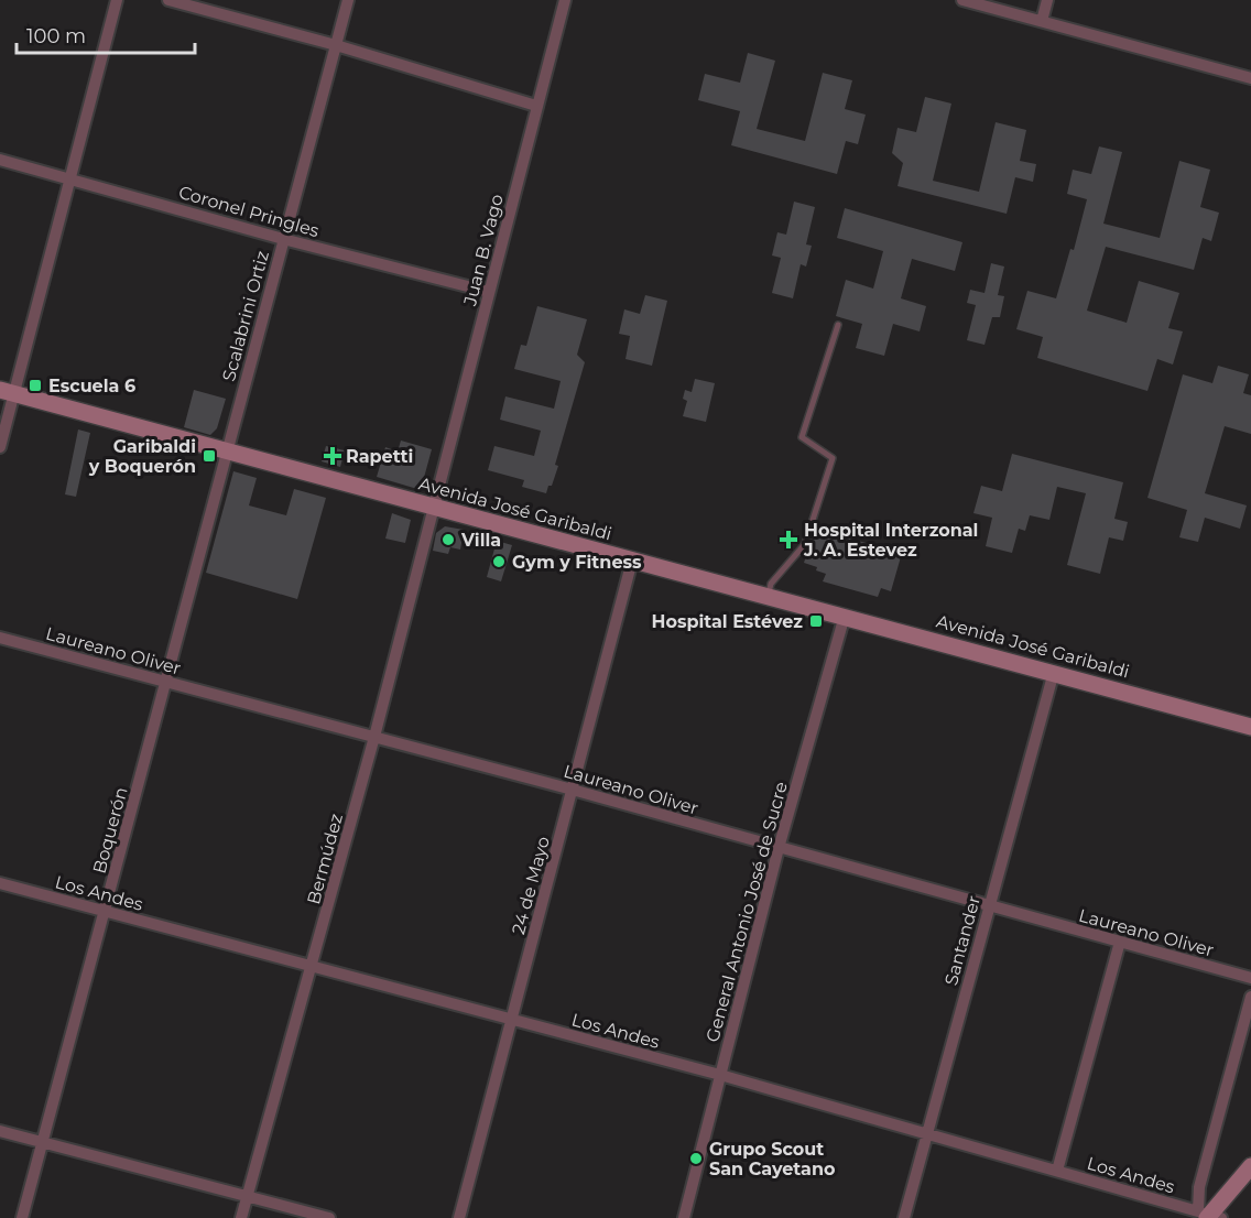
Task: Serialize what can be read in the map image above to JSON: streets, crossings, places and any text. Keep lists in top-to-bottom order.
{
  "streets": {
    "main road": ["Avenida José Garibaldi"],
    "street": [
      "Coronel Pringles",
      "Juan B. Vago",
      "Scalabrini Ortiz",
      "Laureano Oliver",
      "Boquerón",
      "Bermúdez",
      "24 de Mayo",
      "Los Andes",
      "General Antonio José de Sucre",
      "Santander"
    ]
  },
  "crossings": [
    ["Coronel Pringles", "Juan B. Vago"],
    ["Coronel Pringles", "Scalabrini Ortiz"],
    ["Juan B. Vago", "Avenida José Garibaldi"],
    ["Juan B. Vago", "Bermúdez"],
    ["Scalabrini Ortiz", "Avenida José Garibaldi"],
    ["Scalabrini Ortiz", "Boquerón"],
    ["Avenida José Garibaldi", "Boquerón"],
    ["Avenida José Garibaldi", "Bermúdez"],
    ["Avenida José Garibaldi", "24 de Mayo"],
    ["Avenida José Garibaldi", "General Antonio José de Sucre"],
    ["Avenida José Garibaldi", "Santander"],
    ["Laureano Oliver", "Boquerón"],
    ["Laureano Oliver", "Bermúdez"],
    ["Laureano Oliver", "24 de Mayo"],
    ["Laureano Oliver", "General Antonio José de Sucre"],
    ["Laureano Oliver", "Santander"],
    ["Boquerón", "Los Andes"],
    ["Bermúdez", "Los Andes"],
    ["24 de Mayo", "Los Andes"],
    ["Los Andes", "General Antonio José de Sucre"],
    ["Los Andes", "Santander"]
  ],
  "places": {
    "transit": ["Escuela 6", "Garibaldi y Boquerón", "Hospital Estévez"],
    "health": ["Rapetti", "Hospital Interzonal J. A. Estevez"],
    "other": ["Villa", "Gym y Fitness", "Grupo Scout San Cayetano"]
  },
  "scale_bar": "100 m"
}
